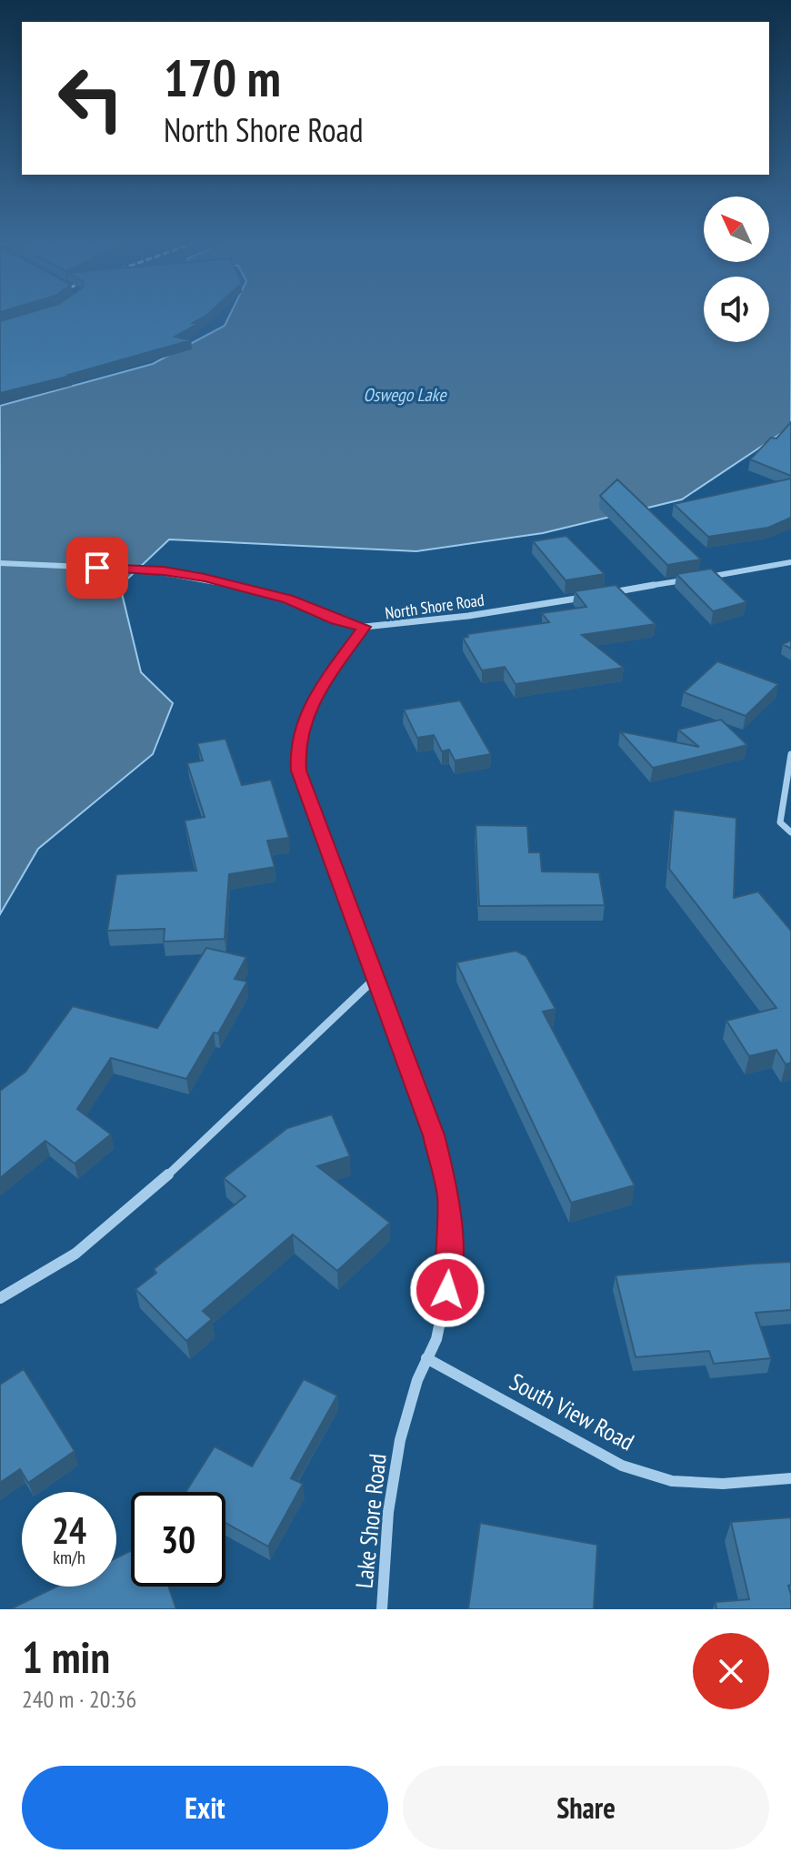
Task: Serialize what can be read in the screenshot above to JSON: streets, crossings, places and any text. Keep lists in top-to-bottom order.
{
  "streets": {
    "street": ["North Shore Road", "South View Road", "Lake Shore Road"]
  },
  "crossings": [
    ["North Shore Road", "Lake Shore Road"],
    ["South View Road", "Lake Shore Road"]
  ],
  "water": ["Oswego Lake"],
  "north": "top left",
  "page": {
    "turn": ["170 m", "North Shore Road"],
    "speed": "24 km/h",
    "limit": "30",
    "heading": ["1 min", "240 m · 20:36"],
    "buttons": ["Exit", "Share"]
  }
}
